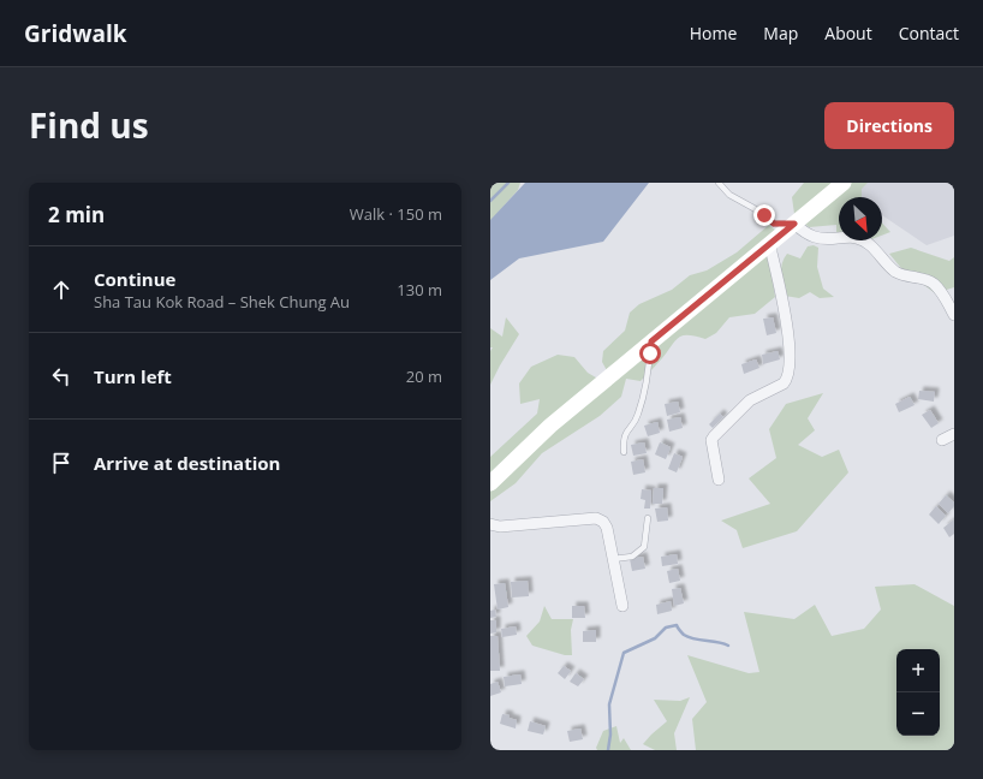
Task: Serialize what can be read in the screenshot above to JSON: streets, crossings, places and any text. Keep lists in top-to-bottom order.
{
  "north": "bottom right",
  "page": {
    "header": "Gridwalk",
    "nav": [
      "Home",
      "Map",
      "About",
      "Contact"
    ],
    "title": "Find us",
    "buttons": "Directions",
    "heading": ["2 min", "Walk · 150 m"],
    "list": [
      ["Continue", "Sha Tau Kok Road – Shek Chung Au", "130 m"],
      ["Turn left", "20 m"],
      "Arrive at destination"
    ],
    "map_buttons": ["+", "−"]
  }
}
